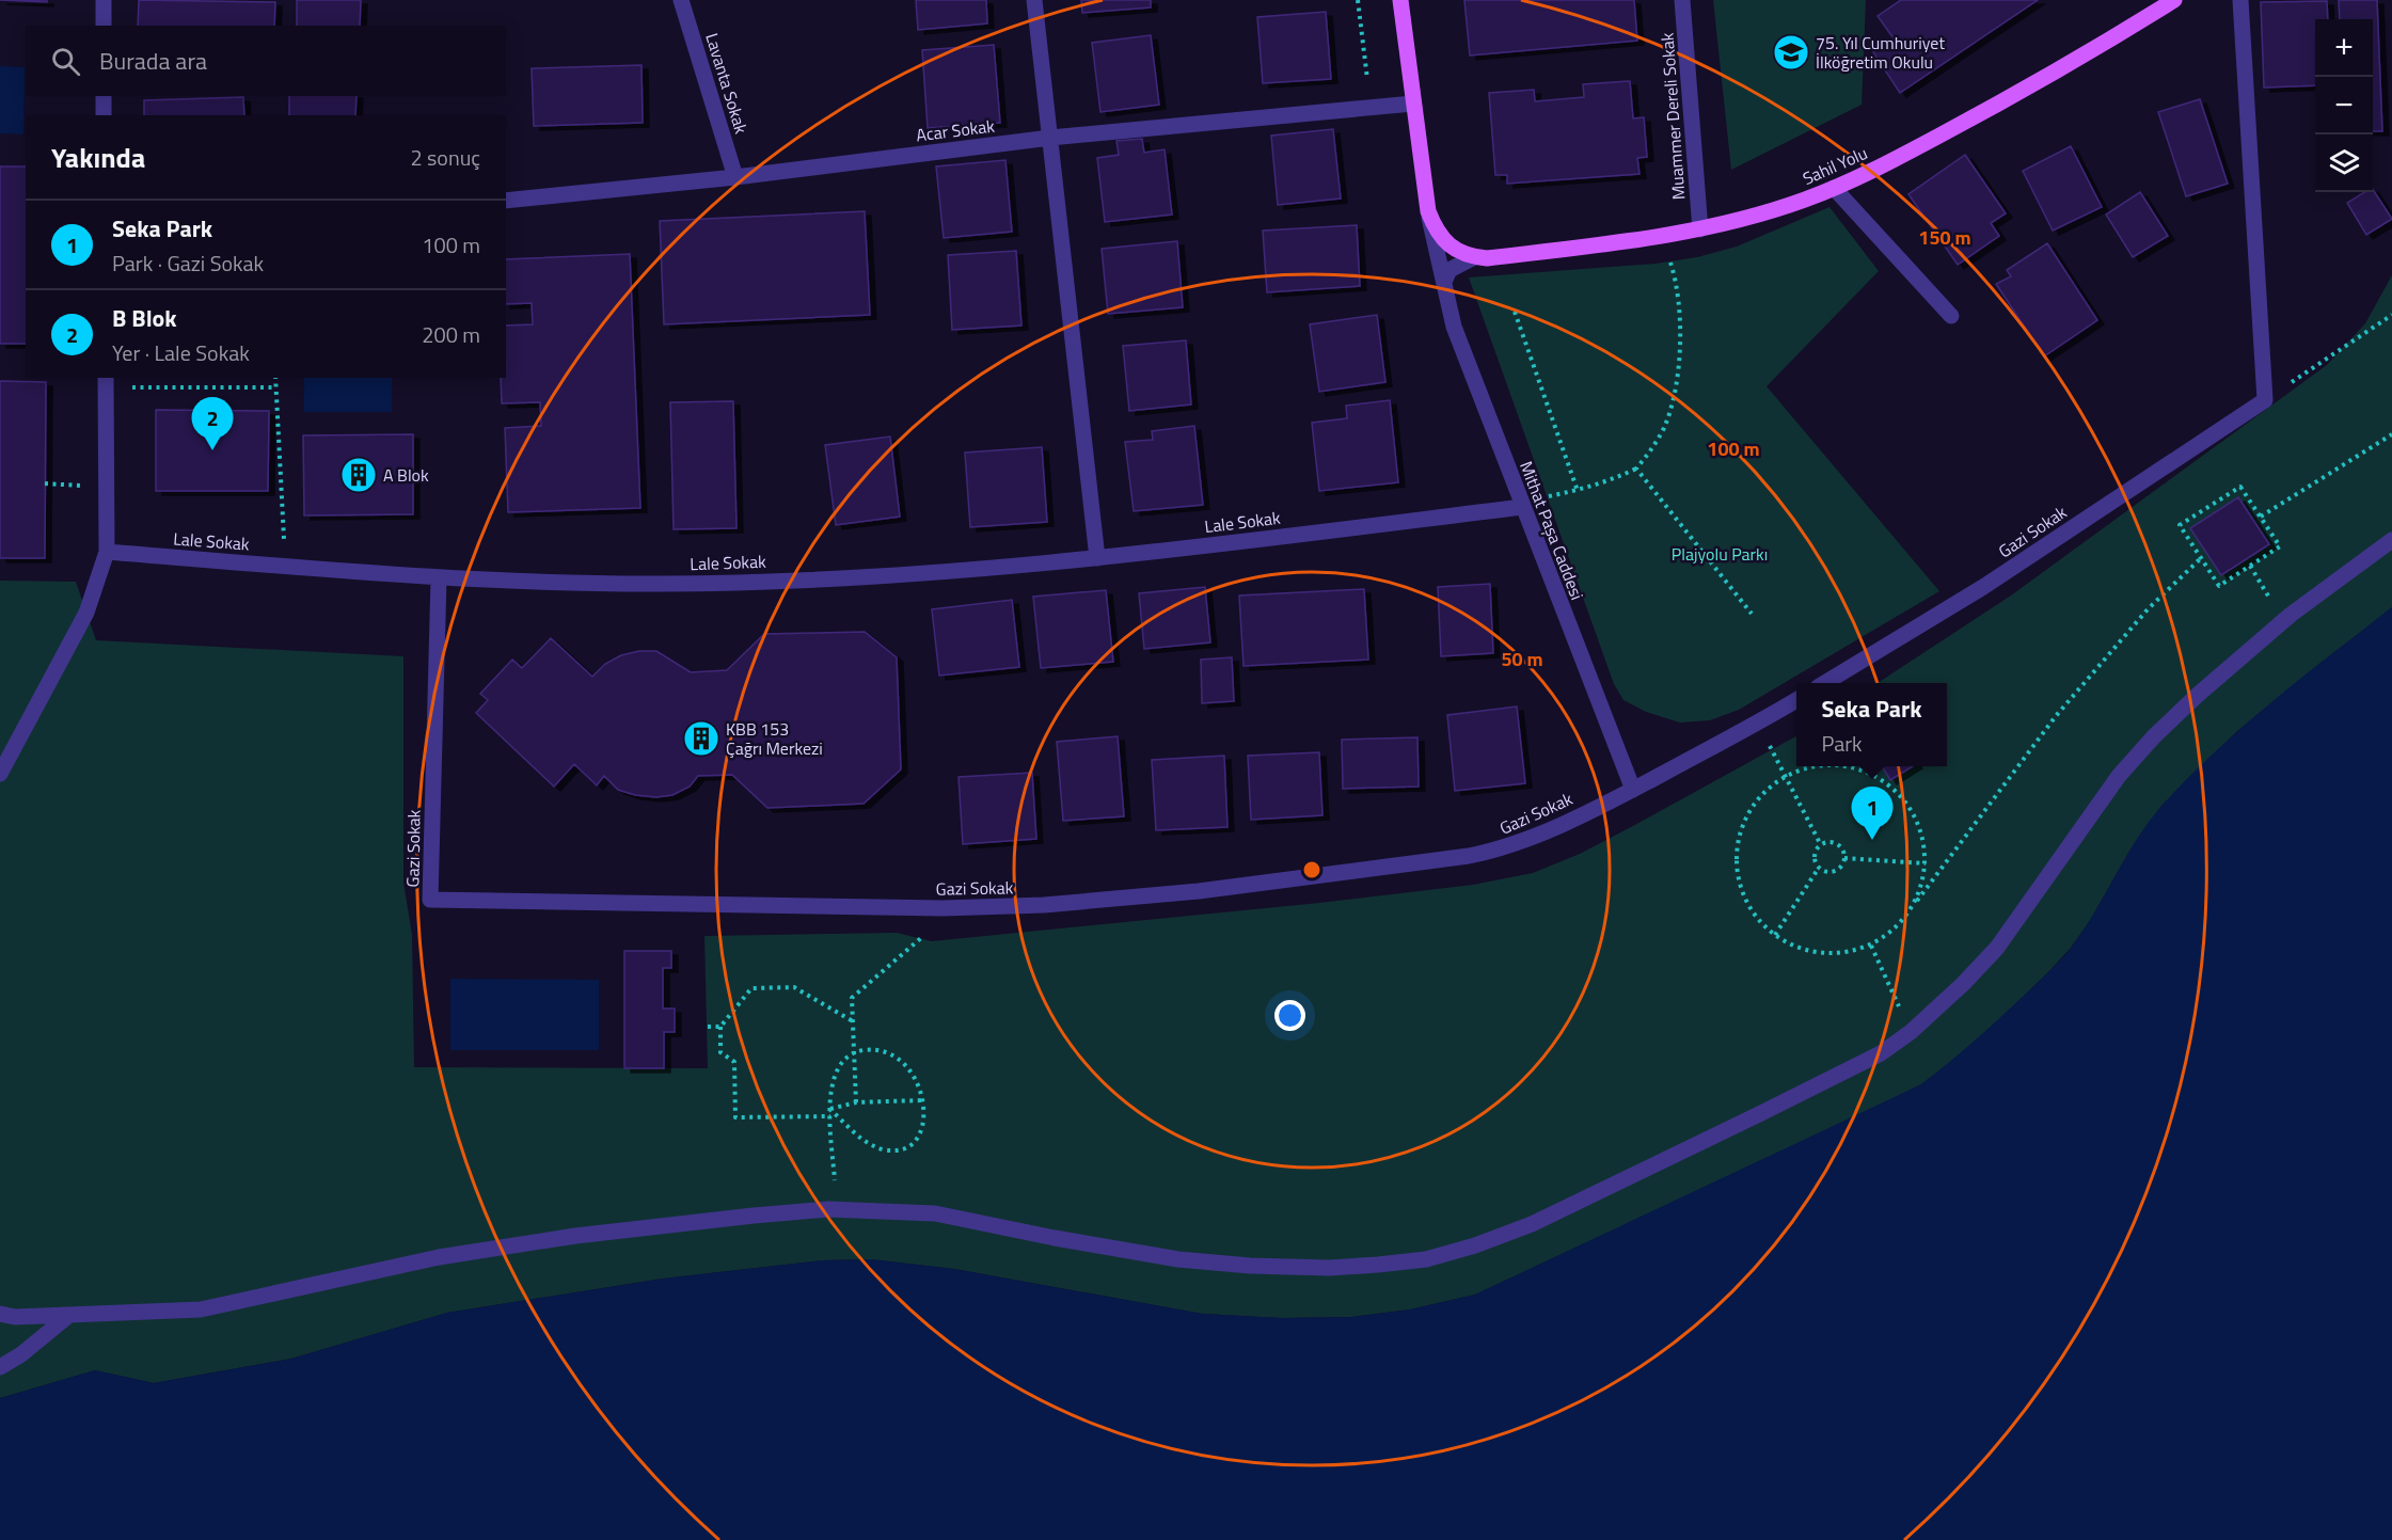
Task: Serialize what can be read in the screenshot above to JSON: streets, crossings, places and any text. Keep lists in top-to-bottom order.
{
  "streets": {
    "main road": ["Sahil Yolu", "Mithat Paşa Caddesi"],
    "street": [
      "Lavanta Sokak",
      "Muammer Dereli Sokak",
      "Acar Sokak",
      "Lale Sokak",
      "Gazi Sokak"
    ]
  },
  "crossings": [
    ["Lavanta Sokak", "Acar Sokak"],
    ["Muammer Dereli Sokak", "Sahil Yolu"],
    ["Acar Sokak", "Mithat Paşa Caddesi"],
    ["Sahil Yolu", "Mithat Paşa Caddesi"],
    ["Lale Sokak", "Mithat Paşa Caddesi"],
    ["Lale Sokak", "Gazi Sokak"],
    ["Mithat Paşa Caddesi", "Gazi Sokak"]
  ],
  "parks": ["Plajyolu Parkı"],
  "places": {
    "school or university": ["75. Yıl Cumhuriyet İlköğretim Okulu"],
    "building": ["A Blok", "KBB 153 Çağrı Merkezi"]
  },
  "page": {
    "map_buttons": ["+", "−"],
    "search": "Burada ara",
    "heading": ["Yakında", "2 sonuç"],
    "list": [
      {
        "mark": "1",
        "name": "Seka Park",
        "note": "Park · Gazi Sokak",
        "value": "100 m"
      },
      {
        "mark": "2",
        "name": "B Blok",
        "note": "Yer · Lale Sokak",
        "value": "200 m"
      }
    ],
    "pins": ["2", "1"],
    "popup": ["Seka Park", "Park"]
  },
  "rings": ["150 m", "100 m", "50 m"]
}
